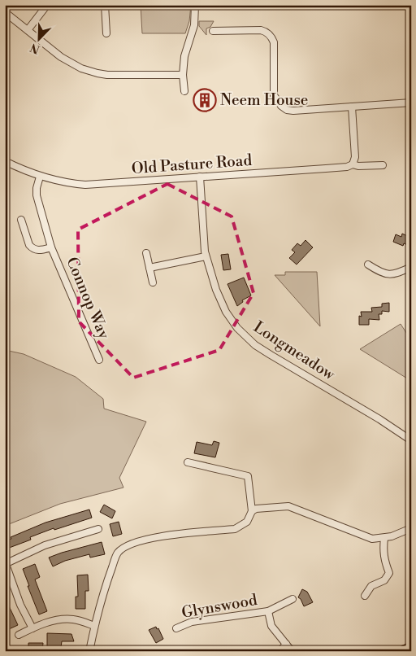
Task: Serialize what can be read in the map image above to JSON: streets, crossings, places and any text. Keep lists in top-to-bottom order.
{
  "streets": {
    "street": [
      "Old Pasture Road",
      "Connop Way",
      "Longmeadow",
      "Glynswood"
    ]
  },
  "crossings": [
    ["Old Pasture Road", "Connop Way"],
    ["Old Pasture Road", "Longmeadow"]
  ],
  "places": {
    "building": ["Neem House"]
  },
  "north": "bottom left"
}
